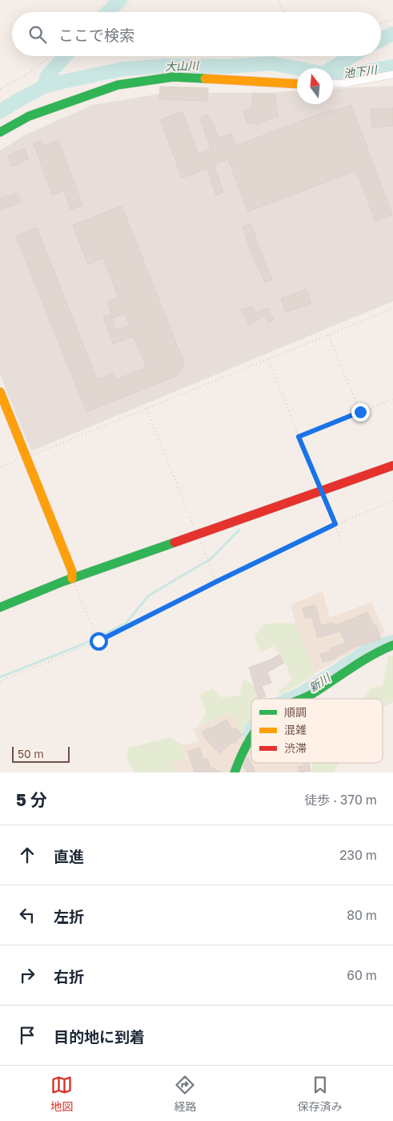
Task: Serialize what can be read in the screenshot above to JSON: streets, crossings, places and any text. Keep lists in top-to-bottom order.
{
  "water": ["大山川", "池下川", "新川"],
  "legend": ["順調", "混雑", "渋滞"],
  "scale_bar": "50 m",
  "north": "top",
  "page": {
    "search": "ここで検索",
    "scale": "50 m",
    "heading": ["5 分", "徒歩 · 370 m"],
    "list": [
      ["直進", "230 m"],
      ["左折", "80 m"],
      ["右折", "60 m"],
      "目的地に到着"
    ],
    "nav": ["地図", "経路", "保存済み"]
  }
}
